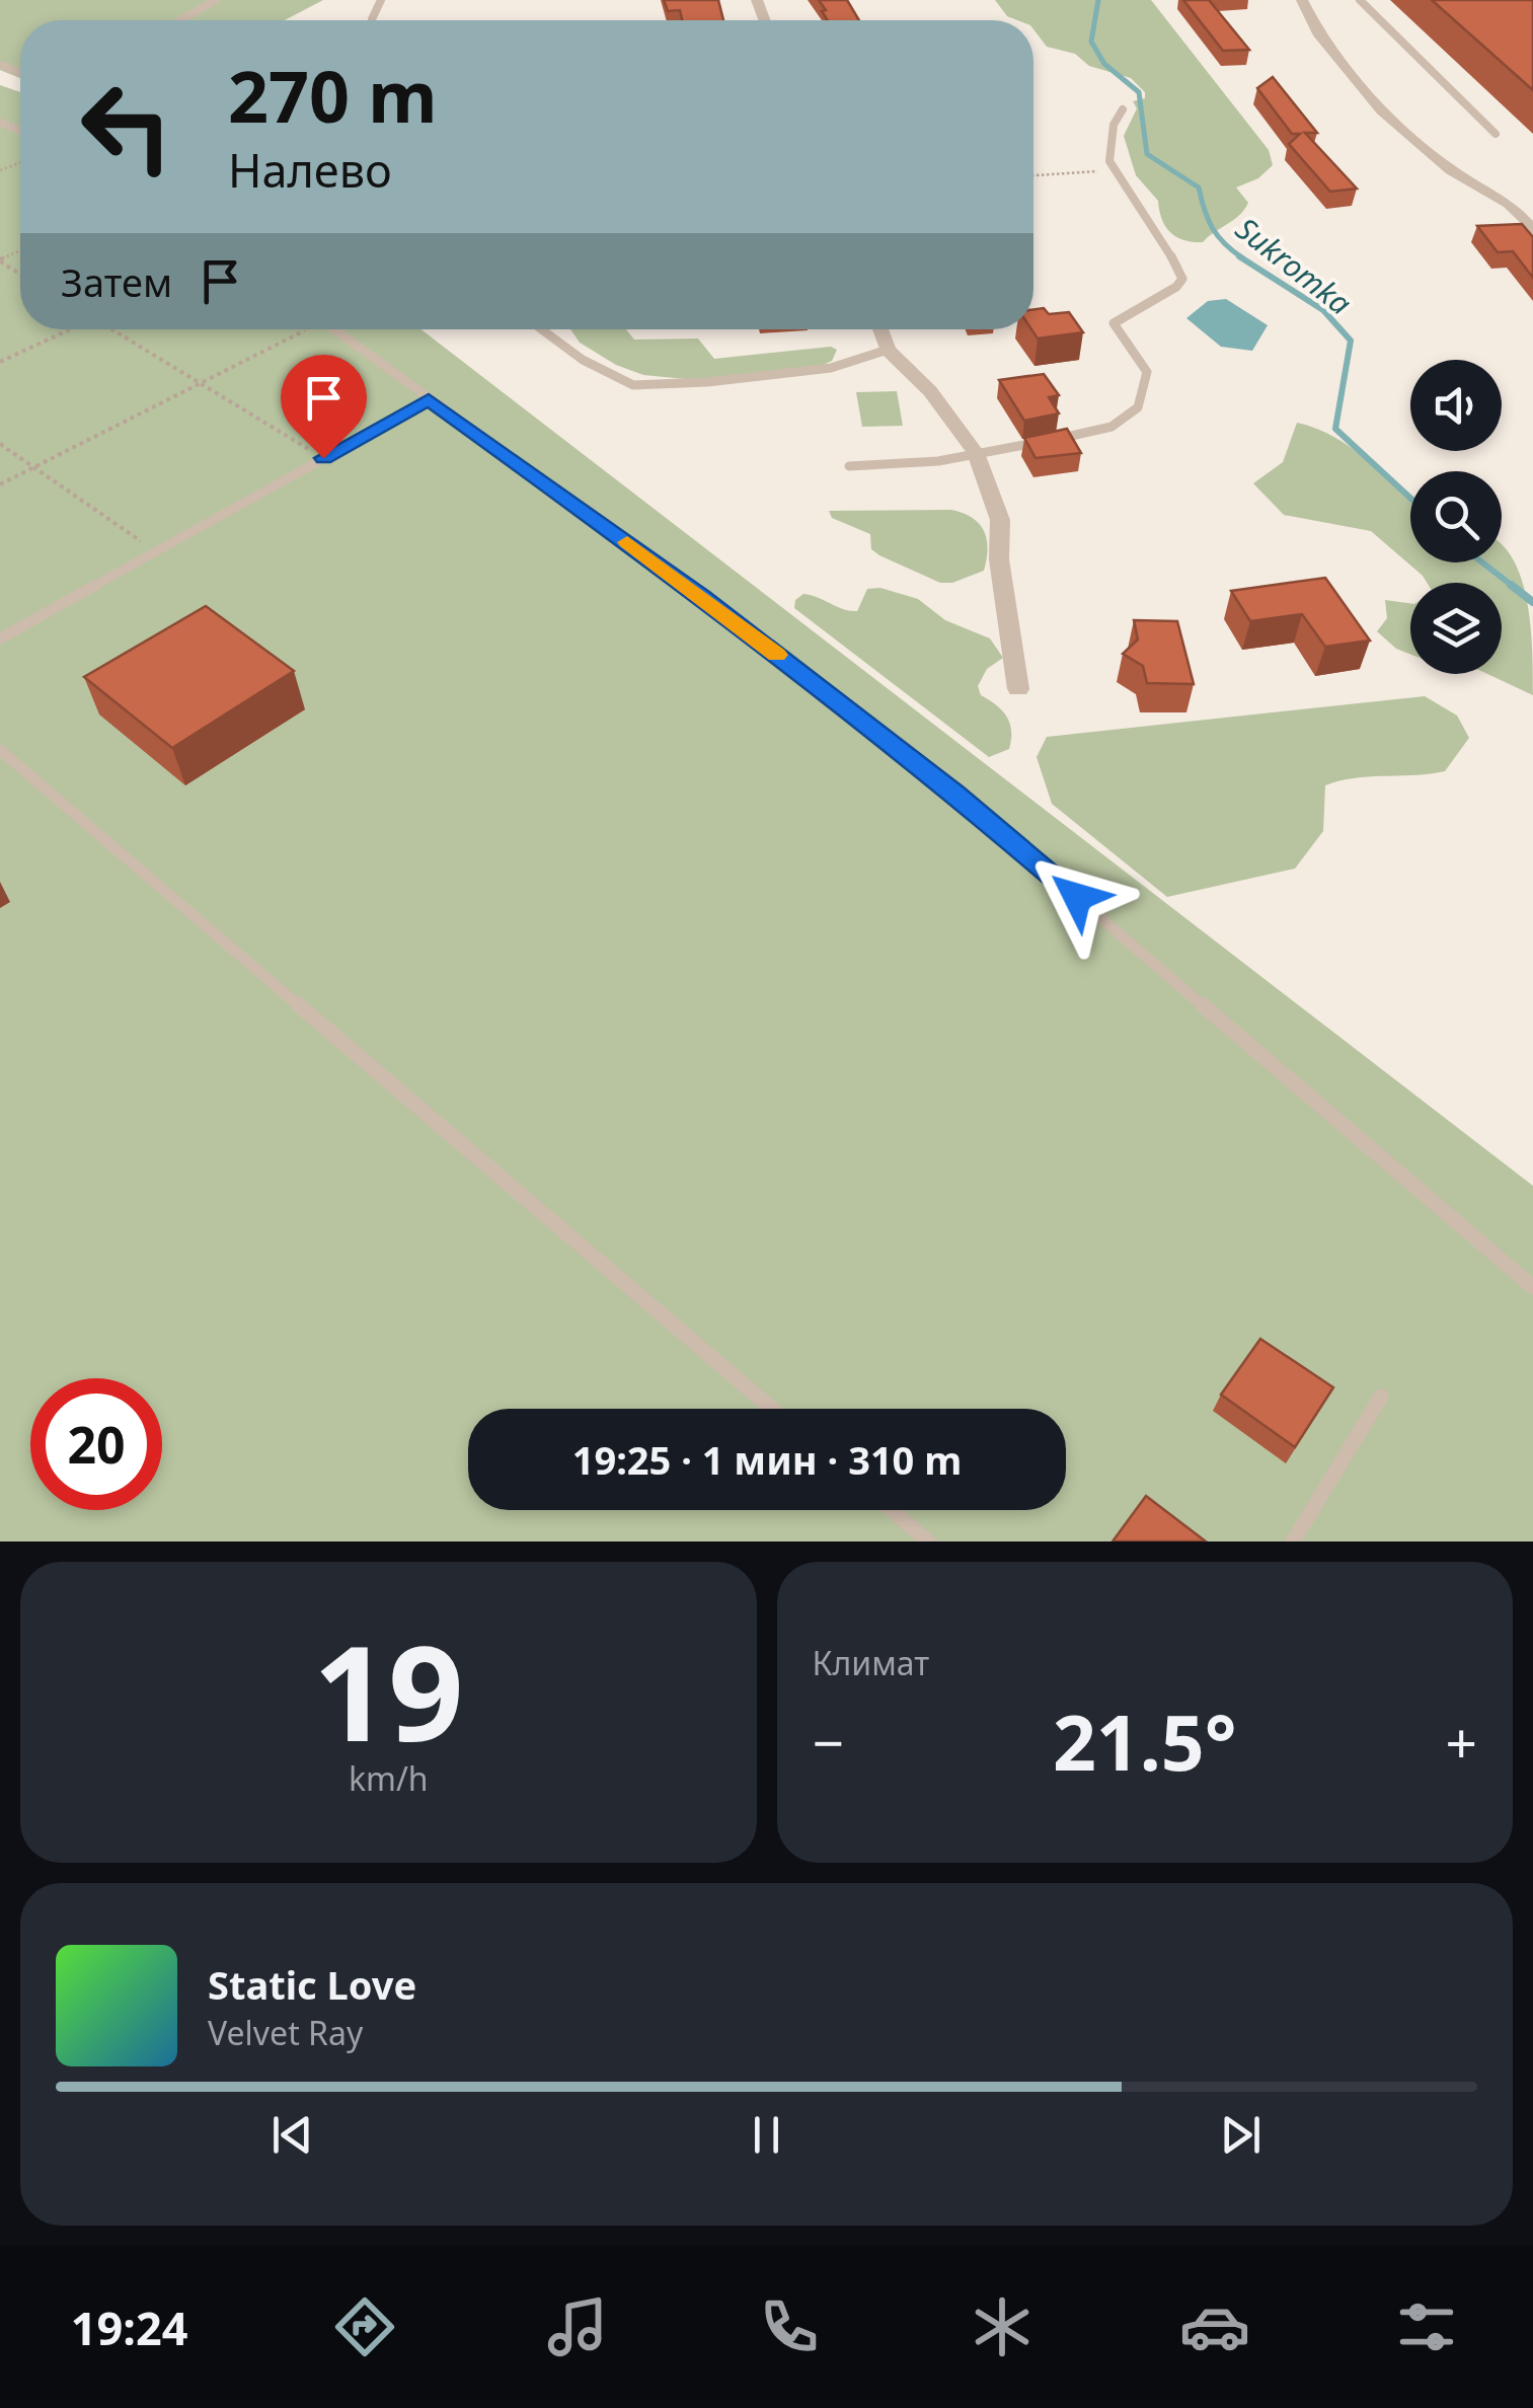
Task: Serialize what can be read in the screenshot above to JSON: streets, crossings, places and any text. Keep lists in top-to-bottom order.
{
  "water": ["Sukromka"],
  "page": {
    "turn": ["270 m", "Налево"],
    "then": "Затем",
    "limit": "20",
    "trip": "19:25 · 1 мин · 310 m",
    "tile": [
      ["19", "km/h"],
      "Климат"
    ],
    "heat": ["−", "21.5°", "+"],
    "song": ["Static Love", "Velvet Ray"],
    "tabs": "19:24"
  }
}
